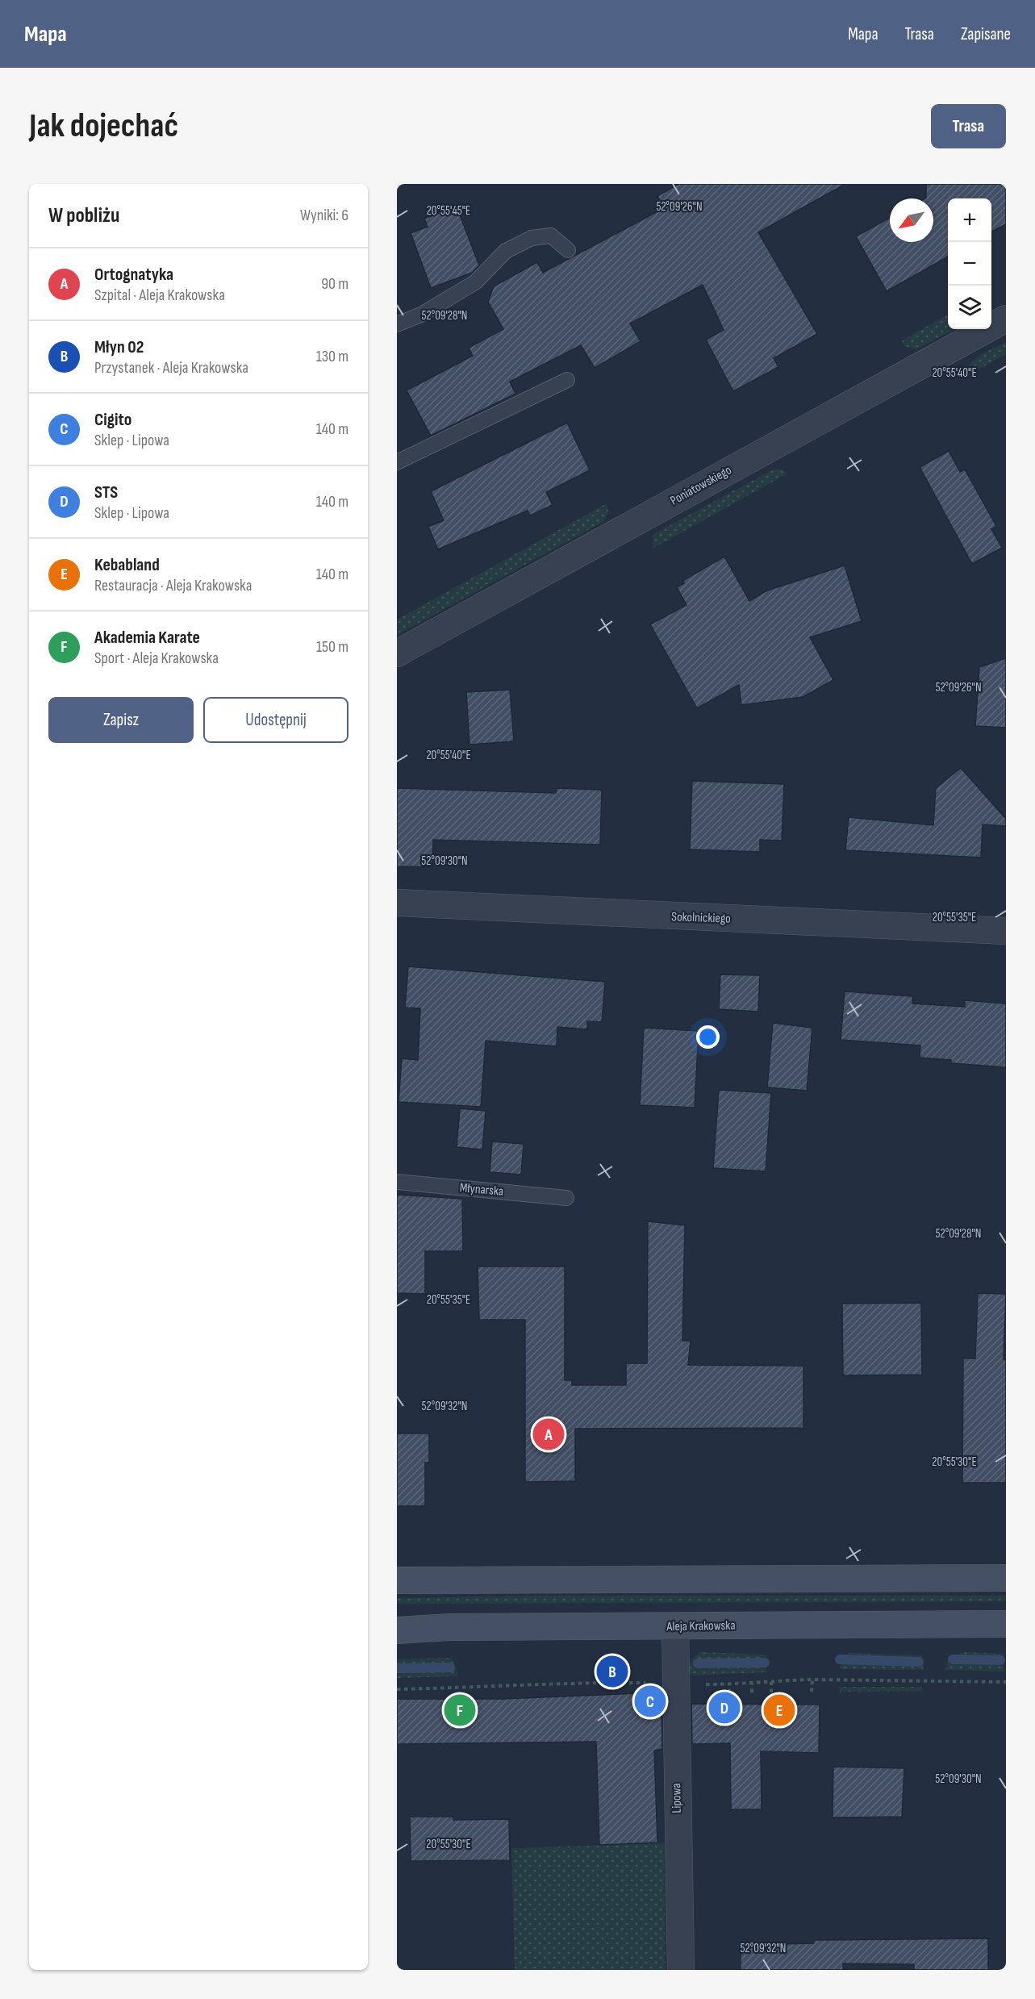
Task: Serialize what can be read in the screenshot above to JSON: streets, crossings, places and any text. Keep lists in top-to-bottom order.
{
  "streets": {
    "main road": ["Aleja Krakowska"],
    "street": ["Poniatowskiego", "Sokolnickiego", "Lipowa"],
    "lane": ["Młynarska"]
  },
  "crossings": [
    ["Aleja Krakowska", "Lipowa"]
  ],
  "north": "bottom left",
  "page": {
    "header": "Mapa",
    "nav": ["Mapa", "Trasa", "Zapisane"],
    "buttons": [
      "Trasa",
      ["Zapisz", "Udostępnij"]
    ],
    "title": "Jak dojechać",
    "heading": ["W pobliżu", "Wyniki: 6"],
    "map_buttons": ["+", "−"],
    "list": [
      {
        "mark": "A",
        "name": "Ortognatyka",
        "note": "Szpital · Aleja Krakowska",
        "value": "90 m"
      },
      {
        "mark": "B",
        "name": "Młyn 02",
        "note": "Przystanek · Aleja Krakowska",
        "value": "130 m"
      },
      {
        "mark": "C",
        "name": "Cigito",
        "note": "Sklep · Lipowa",
        "value": "140 m"
      },
      {
        "mark": "D",
        "name": "STS",
        "note": "Sklep · Lipowa",
        "value": "140 m"
      },
      {
        "mark": "E",
        "name": "Kebabland",
        "note": "Restauracja · Aleja Krakowska",
        "value": "140 m"
      },
      {
        "mark": "F",
        "name": "Akademia Karate",
        "note": "Sport · Aleja Krakowska",
        "value": "150 m"
      }
    ],
    "pins": [
      "A",
      "B",
      "C",
      "D",
      "E",
      "F"
    ]
  },
  "coordinates": [
    "52°09'26\"N",
    "20°55'45\"E",
    "52°09'28\"N",
    "20°55'40\"E",
    "52°09'30\"N",
    "20°55'35\"E",
    "52°09'32\"N",
    "20°55'30\"E"
  ]
}
